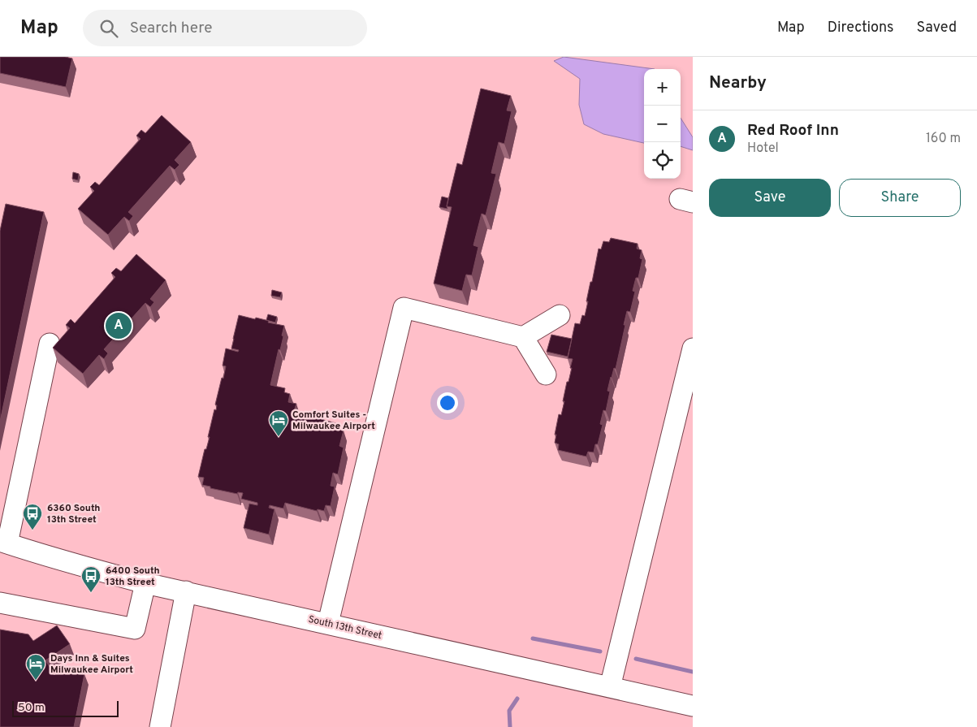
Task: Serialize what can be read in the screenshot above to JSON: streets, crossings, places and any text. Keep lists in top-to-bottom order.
{
  "streets": {
    "street": ["South 13th Street"]
  },
  "places": {
    "hotel": ["Comfort Suites - Milwaukee Airport", "Days Inn & Suites Milwaukee Airport"],
    "bus stop": ["6360 South 13th Street", "6400 South 13th Street"]
  },
  "scale_bar": "50 m",
  "page": {
    "header": "Map",
    "search": "Search here",
    "nav": ["Map", "Directions", "Saved"],
    "heading": "Nearby",
    "map_buttons": ["+", "−"],
    "list": [
      {
        "mark": "A",
        "name": "Red Roof Inn",
        "note": "Hotel",
        "value": "160 m"
      }
    ],
    "buttons": ["Save", "Share"],
    "pins": "A",
    "scale": "50 m"
  }
}
